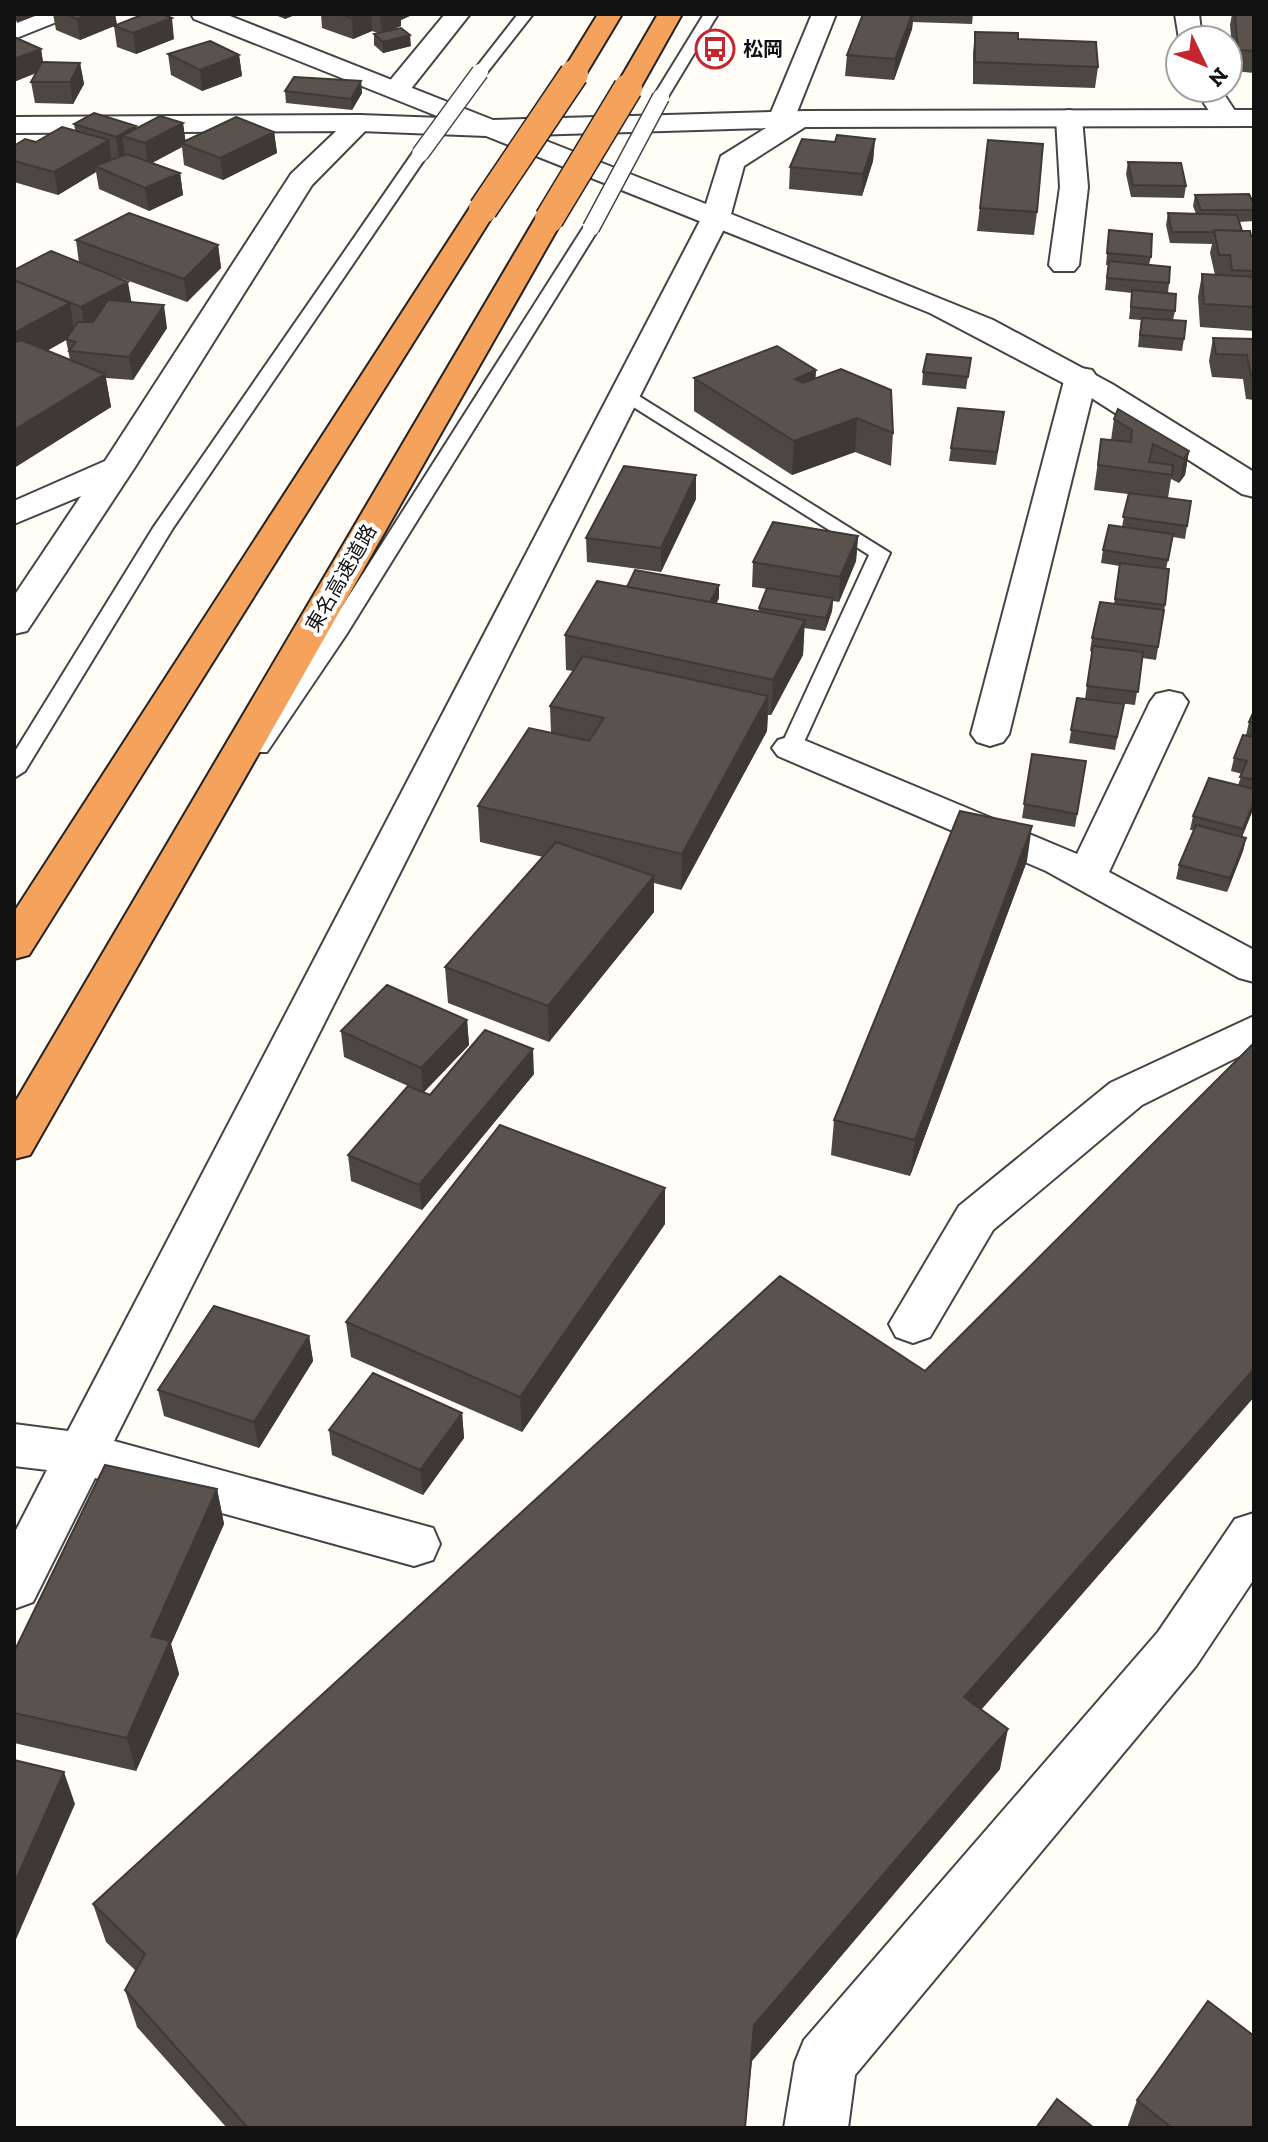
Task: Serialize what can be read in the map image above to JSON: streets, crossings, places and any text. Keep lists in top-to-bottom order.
{
  "streets": {
    "highway": ["東名高速道路"]
  },
  "places": {
    "bus stop": ["松岡"]
  },
  "north": "bottom right"
}
